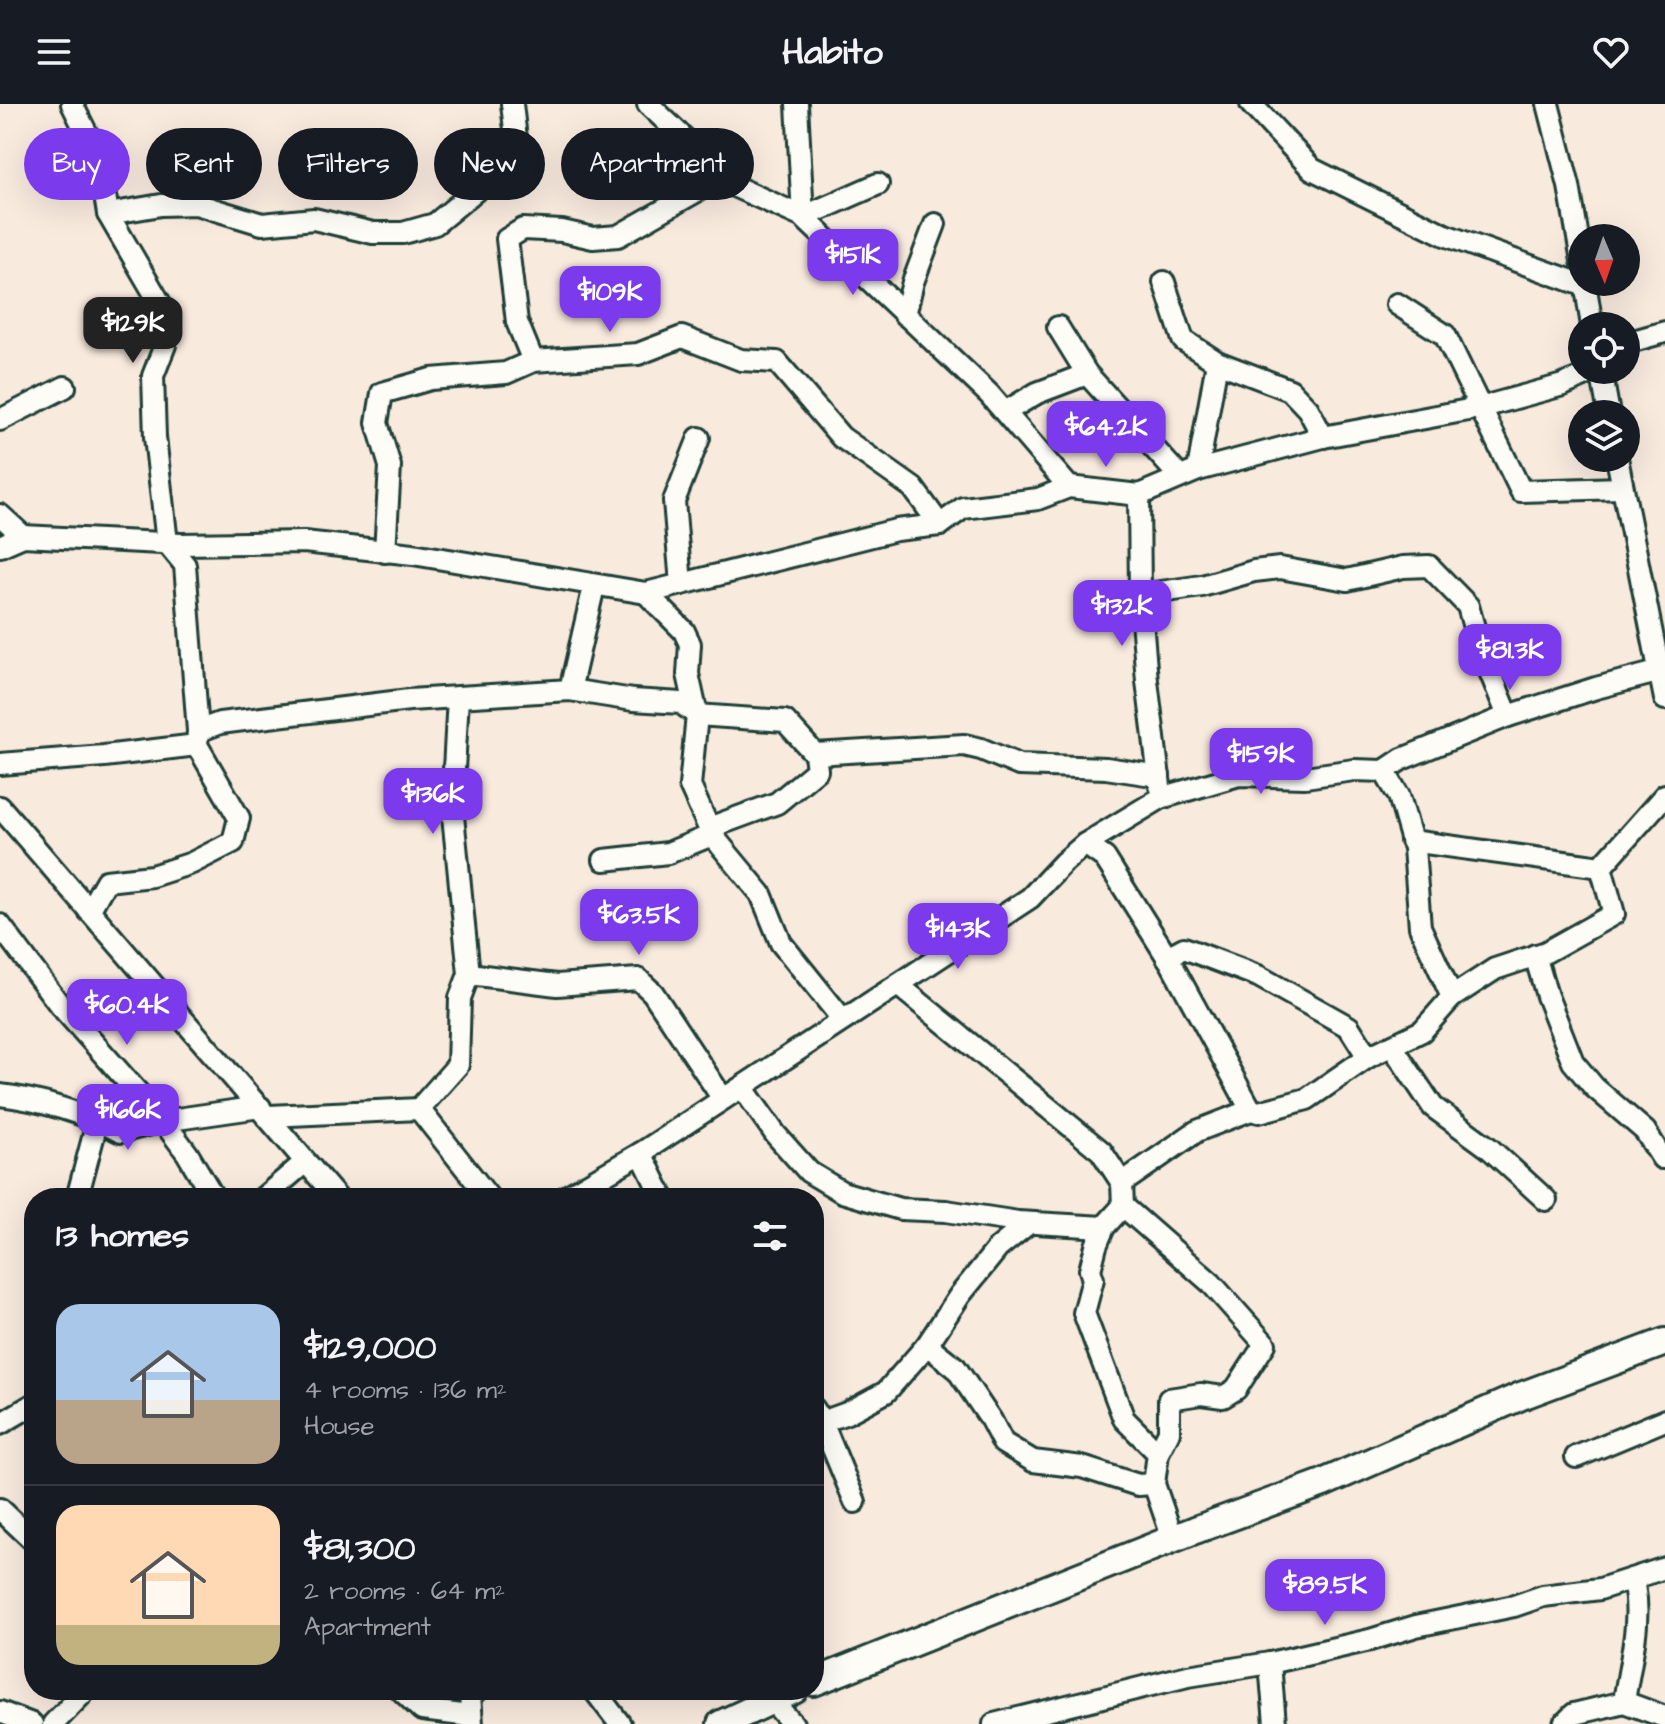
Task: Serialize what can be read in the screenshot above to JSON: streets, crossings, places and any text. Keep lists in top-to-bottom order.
{
  "north": "bottom",
  "page": {
    "header": "Habito",
    "chip": [
      "Buy",
      "Rent",
      "Filters",
      "New",
      "Apartment"
    ],
    "price": [
      "$151K",
      "$109K",
      "$129K",
      "$64.2K",
      "$132K",
      "$81.3K",
      "$159K",
      "$136K",
      "$63.5K",
      "$143K",
      "$60.4K",
      "$166K",
      "$89.5K"
    ],
    "heading": "13 homes",
    "list": [
      {
        "name": "$129,000",
        "note": "4 rooms · 136 m² · House"
      },
      {
        "name": "$81,300",
        "note": "2 rooms · 64 m² · Apartment"
      }
    ]
  }
}
